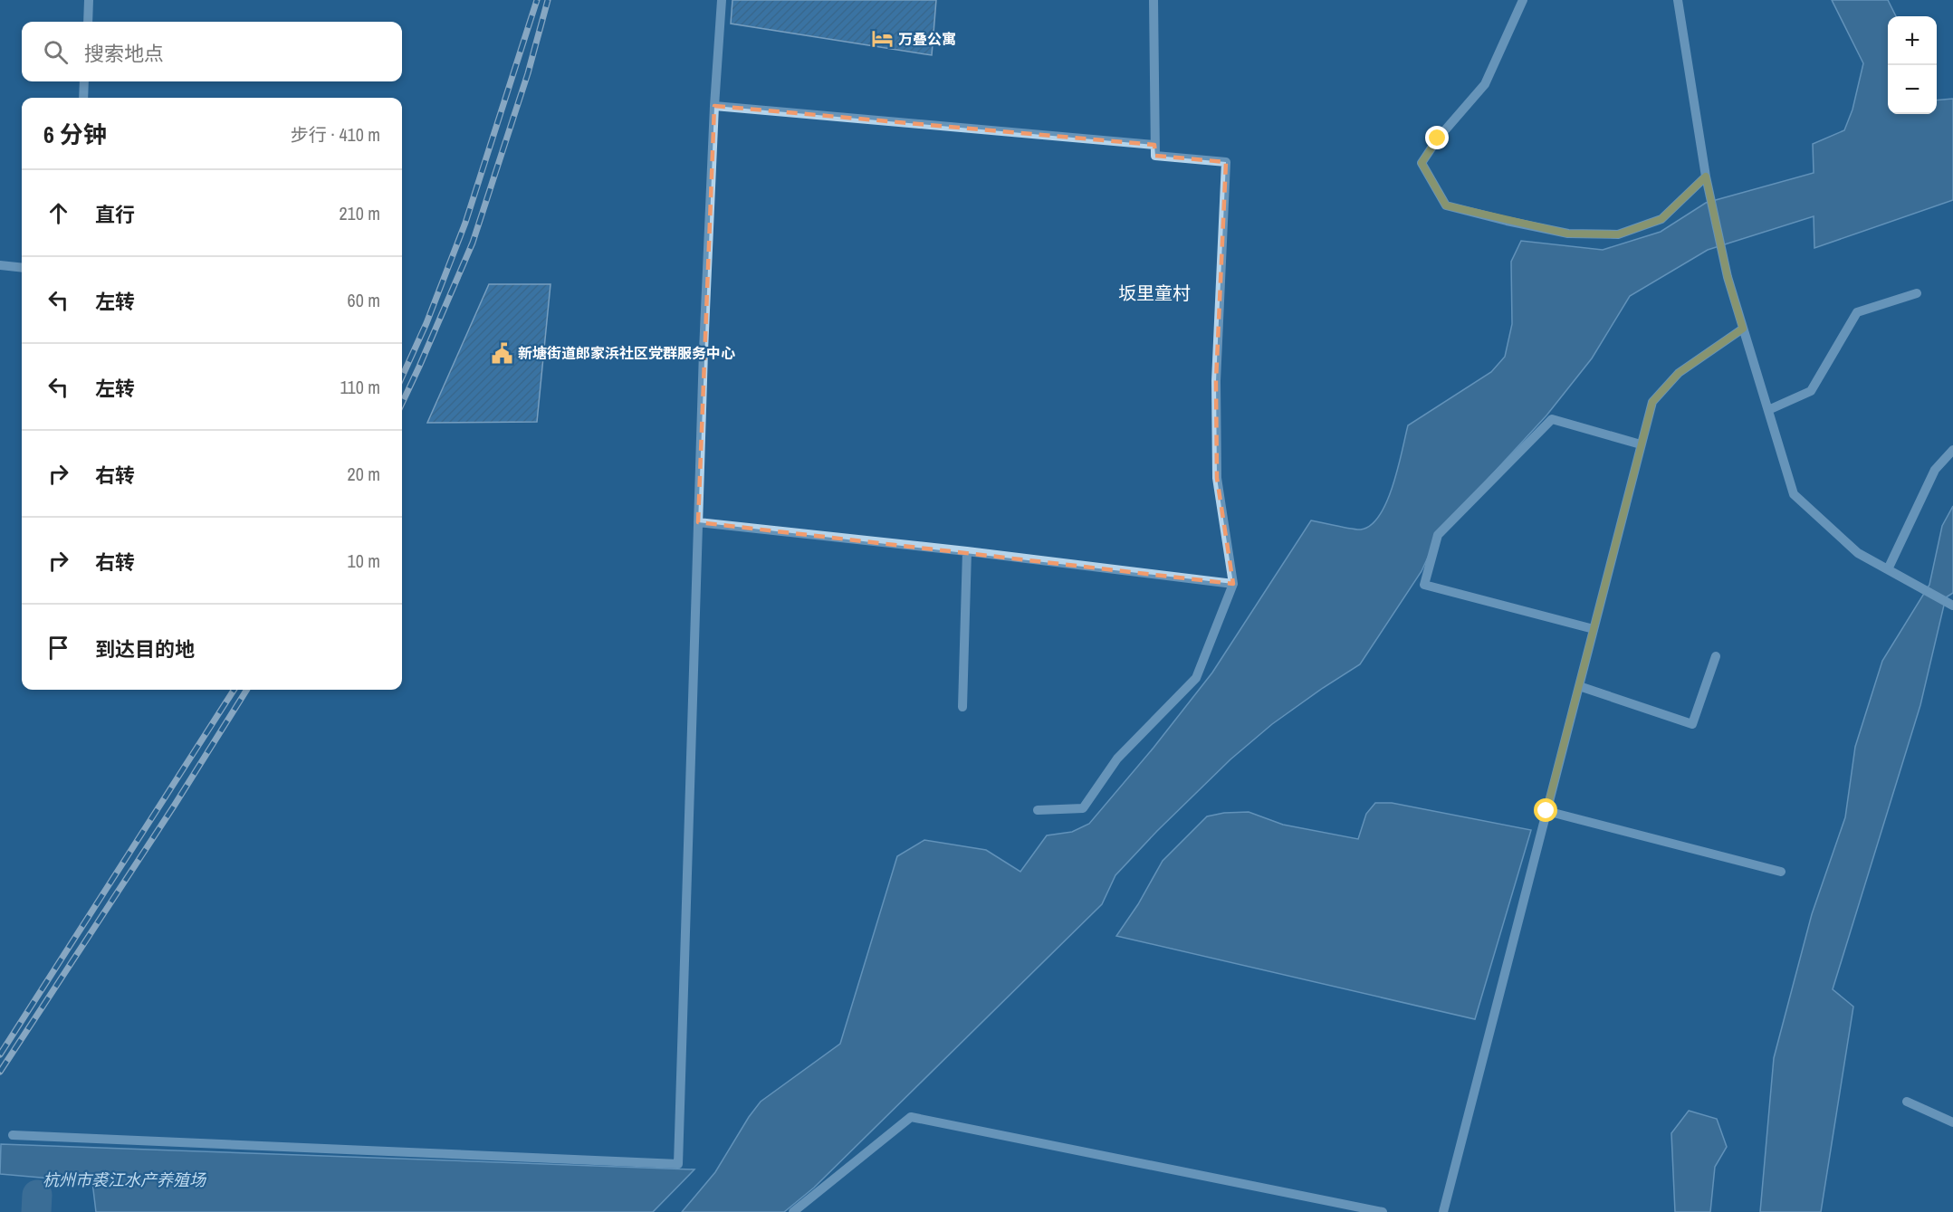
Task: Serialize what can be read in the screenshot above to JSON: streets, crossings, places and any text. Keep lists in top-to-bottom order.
{
  "districts": ["坂里童村"],
  "water": ["杭州市裘江水产养殖场"],
  "places": {
    "hotel": ["万叠公寓"],
    "public building": ["新塘街道郎家浜社区党群服务中心"]
  },
  "page": {
    "map_buttons": ["+", "−"],
    "search": "搜索地点",
    "heading": ["6 分钟", "步行 · 410 m"],
    "list": [
      ["直行", "210 m"],
      ["左转", "60 m"],
      ["左转", "110 m"],
      ["右转", "20 m"],
      ["右转", "10 m"],
      "到达目的地"
    ]
  }
}
